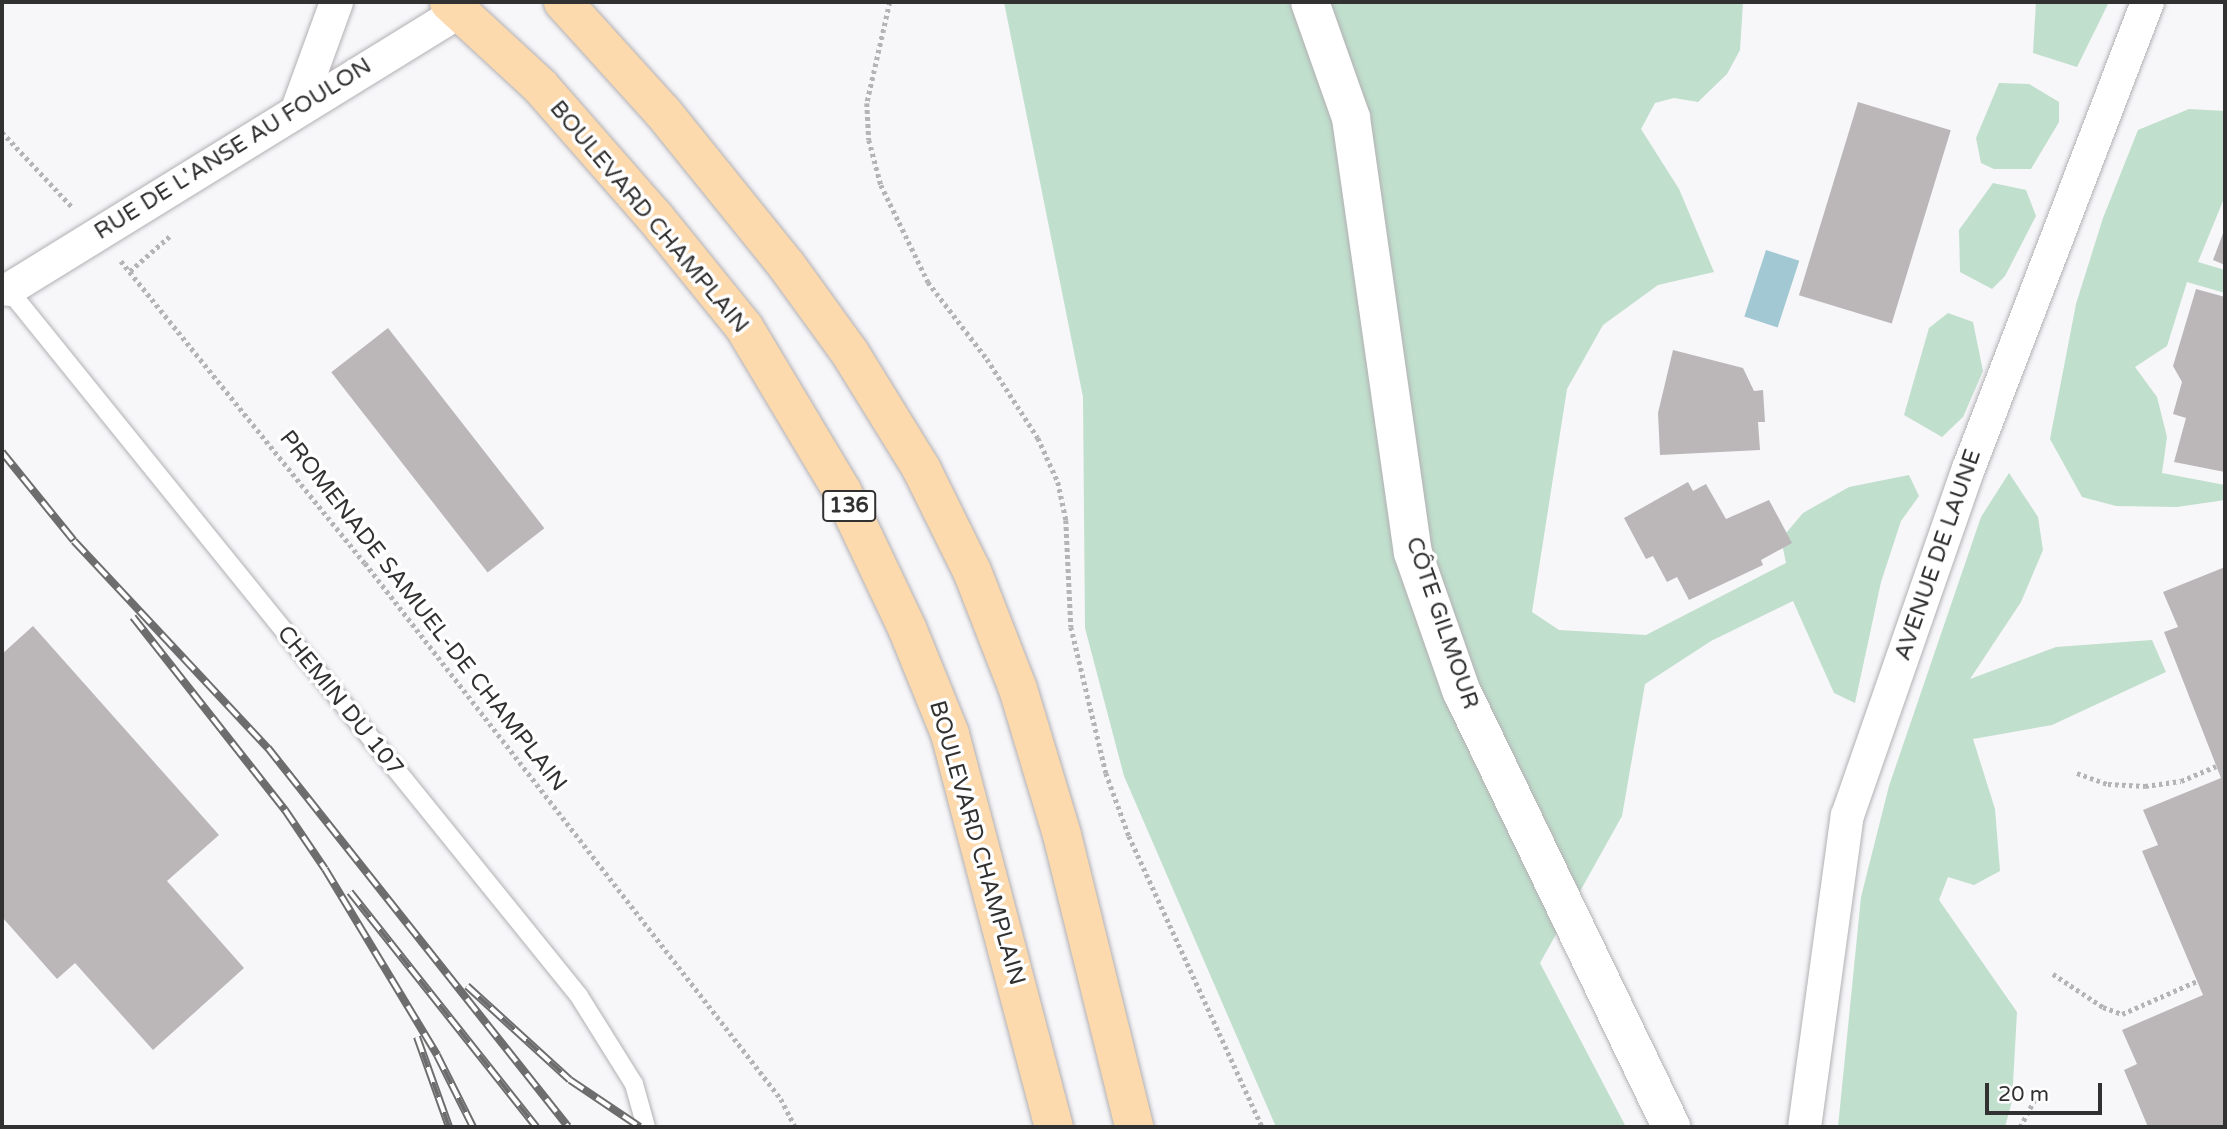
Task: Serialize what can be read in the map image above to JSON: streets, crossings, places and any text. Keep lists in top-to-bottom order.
{
  "streets": {
    "main road": ["BOULEVARD CHAMPLAIN", "136"],
    "street": ["RUE DE L'ANSE AU FOULON", "AVENUE DE LAUNE", "CÔTE GILMOUR"],
    "lane": ["CHEMIN DU 107"],
    "path": ["PROMENADE SAMUEL-DE CHAMPLAIN"]
  },
  "crossings": [
    ["RUE DE L'ANSE AU FOULON", "BOULEVARD CHAMPLAIN"],
    ["RUE DE L'ANSE AU FOULON", "PROMENADE SAMUEL-DE CHAMPLAIN"],
    ["RUE DE L'ANSE AU FOULON", "CHEMIN DU 107"]
  ],
  "scale_bar": "20 m"
}
